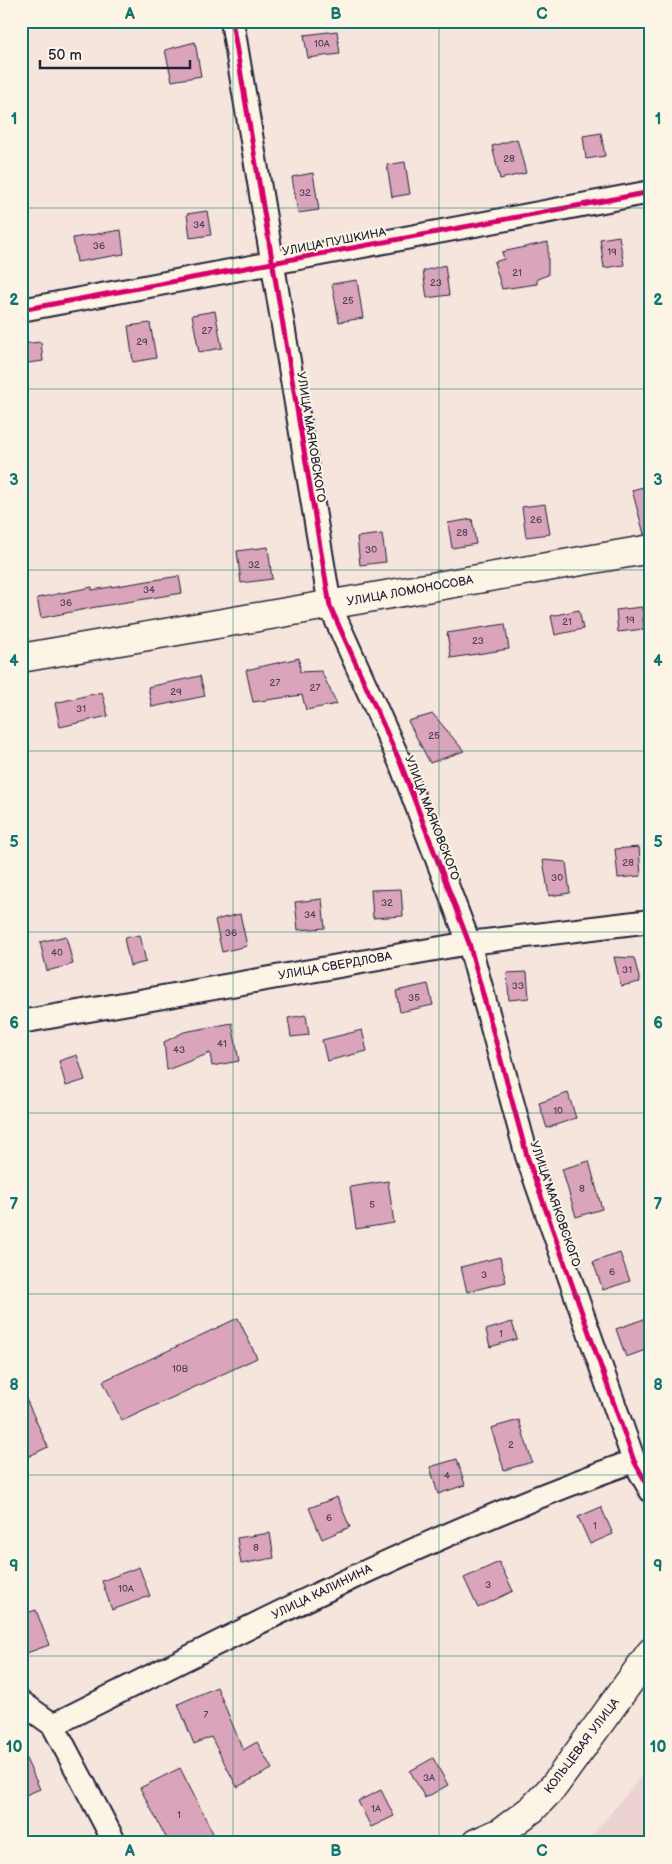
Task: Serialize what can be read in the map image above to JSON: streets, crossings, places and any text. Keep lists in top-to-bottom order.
{
  "streets": {
    "street": [
      "УЛИЦА ПУШКИНА",
      "УЛИЦА МАЯКОВСКОГО",
      "УЛИЦА ЛОМОНОСОВА",
      "УЛИЦА СВЕРДЛОВА",
      "УЛИЦА КАЛИНИНА",
      "КОЛЬЦЕВАЯ УЛИЦА"
    ]
  },
  "crossings": [
    ["УЛИЦА ПУШКИНА", "УЛИЦА МАЯКОВСКОГО"],
    ["УЛИЦА МАЯКОВСКОГО", "УЛИЦА ЛОМОНОСОВА"],
    ["УЛИЦА МАЯКОВСКОГО", "УЛИЦА СВЕРДЛОВА"],
    ["УЛИЦА МАЯКОВСКОГО", "УЛИЦА КАЛИНИНА"]
  ],
  "house_numbers": [
    "10А",
    "28",
    "32",
    "34",
    "36",
    "19",
    "21",
    "23",
    "25",
    "27",
    "29",
    "26",
    "28",
    "30",
    "32",
    "34",
    "36",
    "19",
    "21",
    "23",
    "27",
    "27",
    "29",
    "31",
    "25",
    "28",
    "30",
    "32",
    "34",
    "36",
    "40",
    "31",
    "33",
    "35",
    "41",
    "43",
    "10",
    "8",
    "5",
    "6",
    "3",
    "1",
    "10В",
    "2",
    "4",
    "6",
    "1",
    "8",
    "3",
    "10А",
    "7",
    "3А",
    "1А",
    "1"
  ],
  "scale_bar": "50 m",
  "grid": {
    "columns": ["A", "B", "C"],
    "rows": [
      "1",
      "2",
      "3",
      "4",
      "5",
      "6",
      "7",
      "8",
      "9",
      "10"
    ]
  }
}
